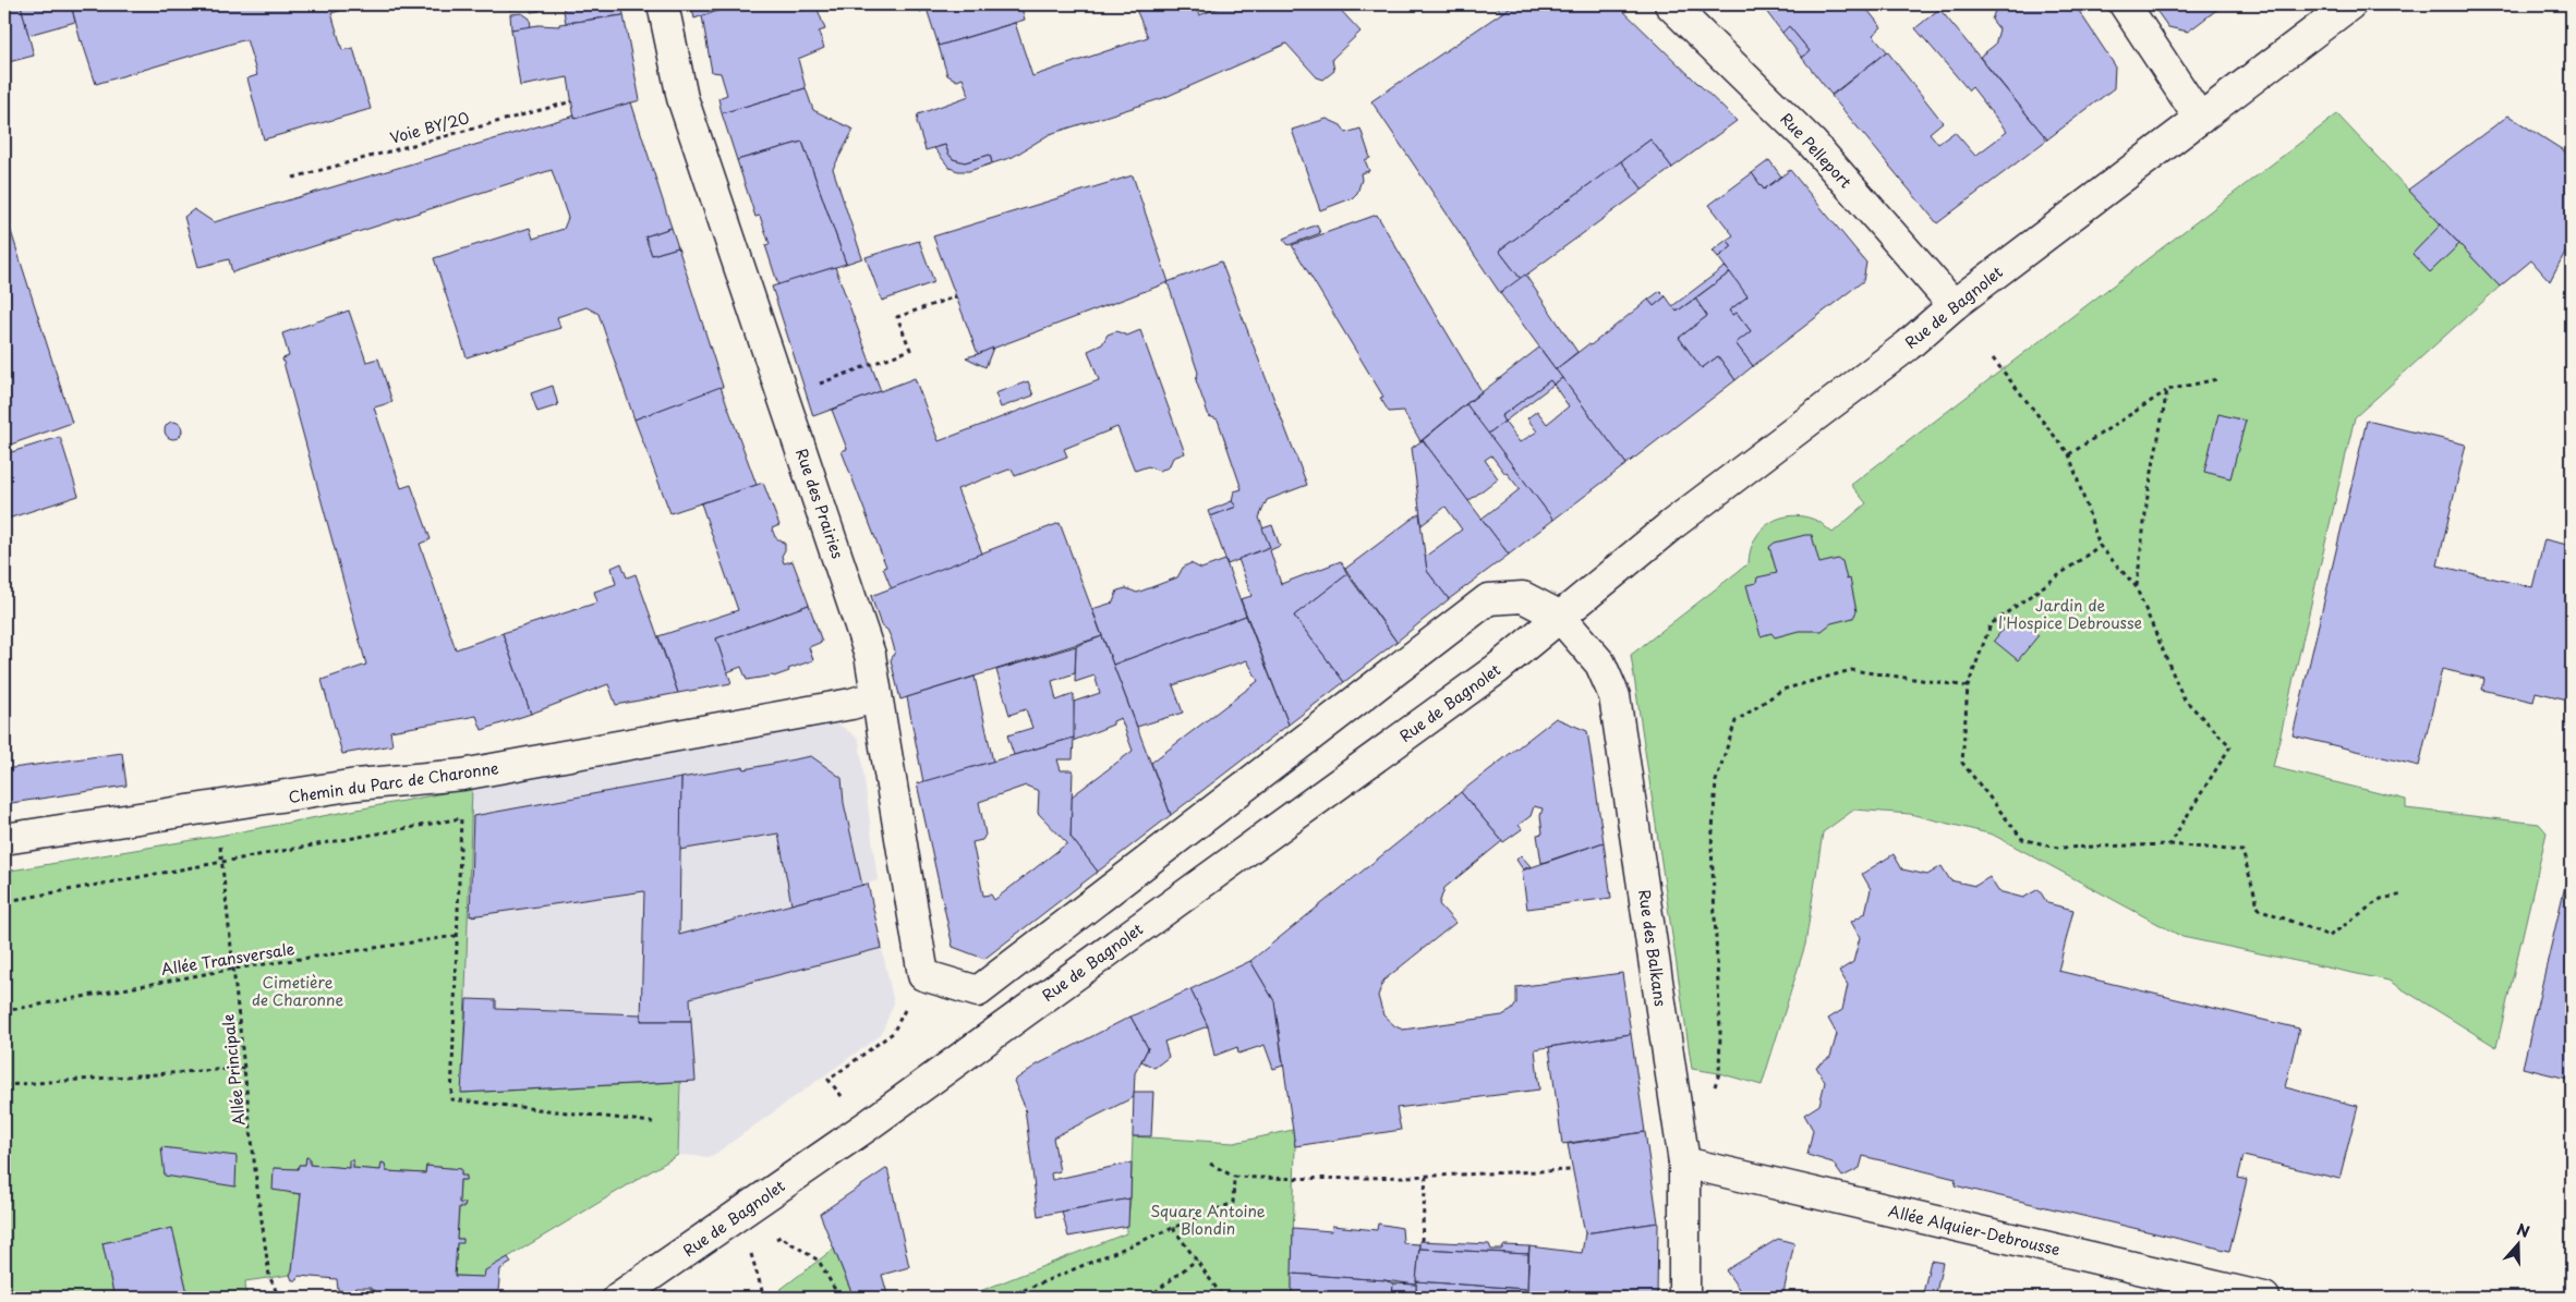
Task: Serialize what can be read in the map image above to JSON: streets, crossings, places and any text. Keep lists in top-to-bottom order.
{
  "streets": {
    "street": [
      "Rue Pelleport",
      "Rue de Bagnolet",
      "Rue des Prairies",
      "Chemin du Parc de Charonne",
      "Rue des Balkans",
      "Allée Alquier-Debrousse"
    ],
    "path": ["Voie BY/20", "Allée Transversale", "Allée Principale"]
  },
  "crossings": [
    ["Rue Pelleport", "Rue de Bagnolet"],
    ["Rue de Bagnolet", "Rue des Prairies"],
    ["Rue de Bagnolet", "Rue des Balkans"],
    ["Rue des Prairies", "Chemin du Parc de Charonne"],
    ["Rue des Prairies", "Rue des Balkans"],
    ["Rue des Balkans", "Allée Alquier-Debrousse"],
    ["Allée Transversale", "Allée Principale"]
  ],
  "parks": ["Jardin de l'Hospice Debrousse", "Cimetière de Charonne", "Square Antoine Blondin"],
  "north": "top"
}
